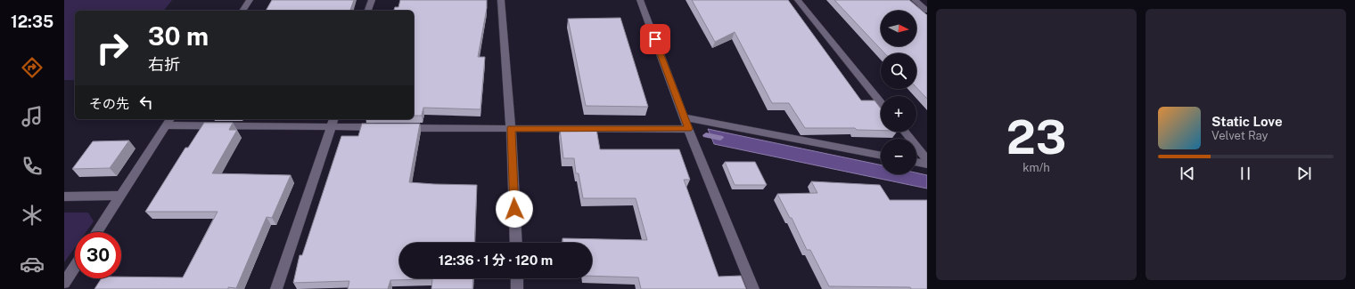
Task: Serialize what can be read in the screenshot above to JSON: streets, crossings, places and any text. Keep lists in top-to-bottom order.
{
  "north": "right",
  "page": {
    "tabs": "12:35",
    "tile": ["23", "km/h"],
    "map_buttons": ["+", "−"],
    "turn": ["30 m", "右折"],
    "then": "その先",
    "song": ["Static Love", "Velvet Ray"],
    "limit": "30",
    "trip": "12:36 · 1 分 · 120 m"
  }
}
